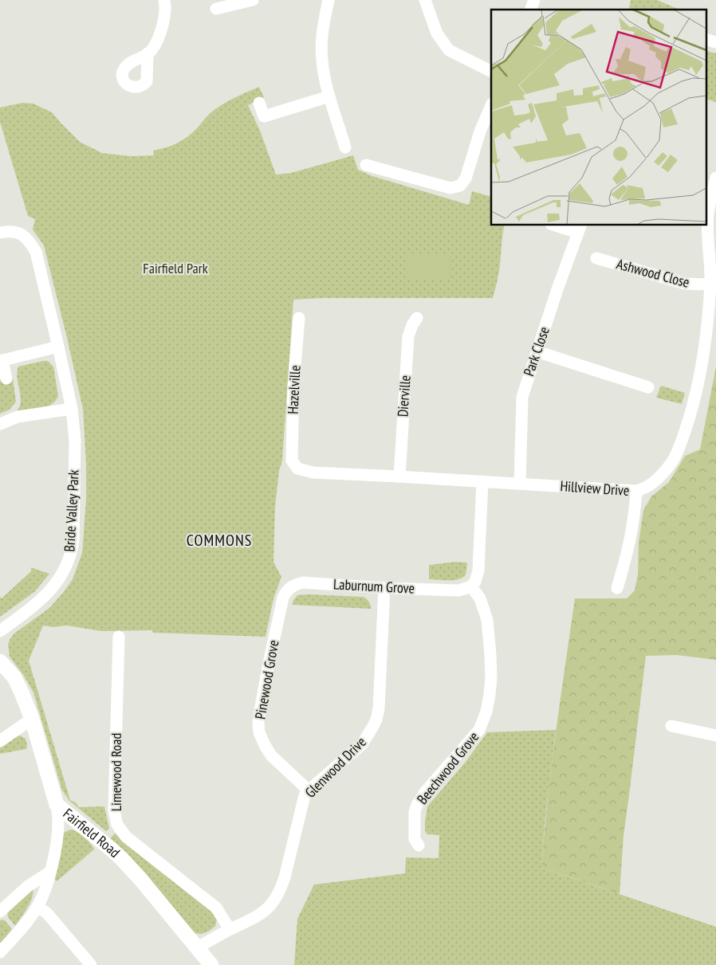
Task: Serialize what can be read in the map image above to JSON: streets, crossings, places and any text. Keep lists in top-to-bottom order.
{
  "streets": {
    "street": [
      "Ashwood Close",
      "Park Close",
      "Hazelville",
      "Dierville",
      "Hillview Drive",
      "Bride Valley Park",
      "Laburnum Grove",
      "Pinewood Grove",
      "Glenwood Drive",
      "Beechwood Grove",
      "Limewood Road",
      "Fairfield Road"
    ]
  },
  "crossings": [
    ["Ashwood Close", "Hillview Drive"],
    ["Park Close", "Hillview Drive"],
    ["Hazelville", "Hillview Drive"],
    ["Dierville", "Hillview Drive"],
    ["Laburnum Grove", "Pinewood Grove"],
    ["Laburnum Grove", "Glenwood Drive"],
    ["Laburnum Grove", "Beechwood Grove"],
    ["Pinewood Grove", "Glenwood Drive"],
    ["Glenwood Drive", "Limewood Road"],
    ["Glenwood Drive", "Fairfield Road"]
  ],
  "districts": ["COMMONS"],
  "parks": ["Fairfield Park"]
}
